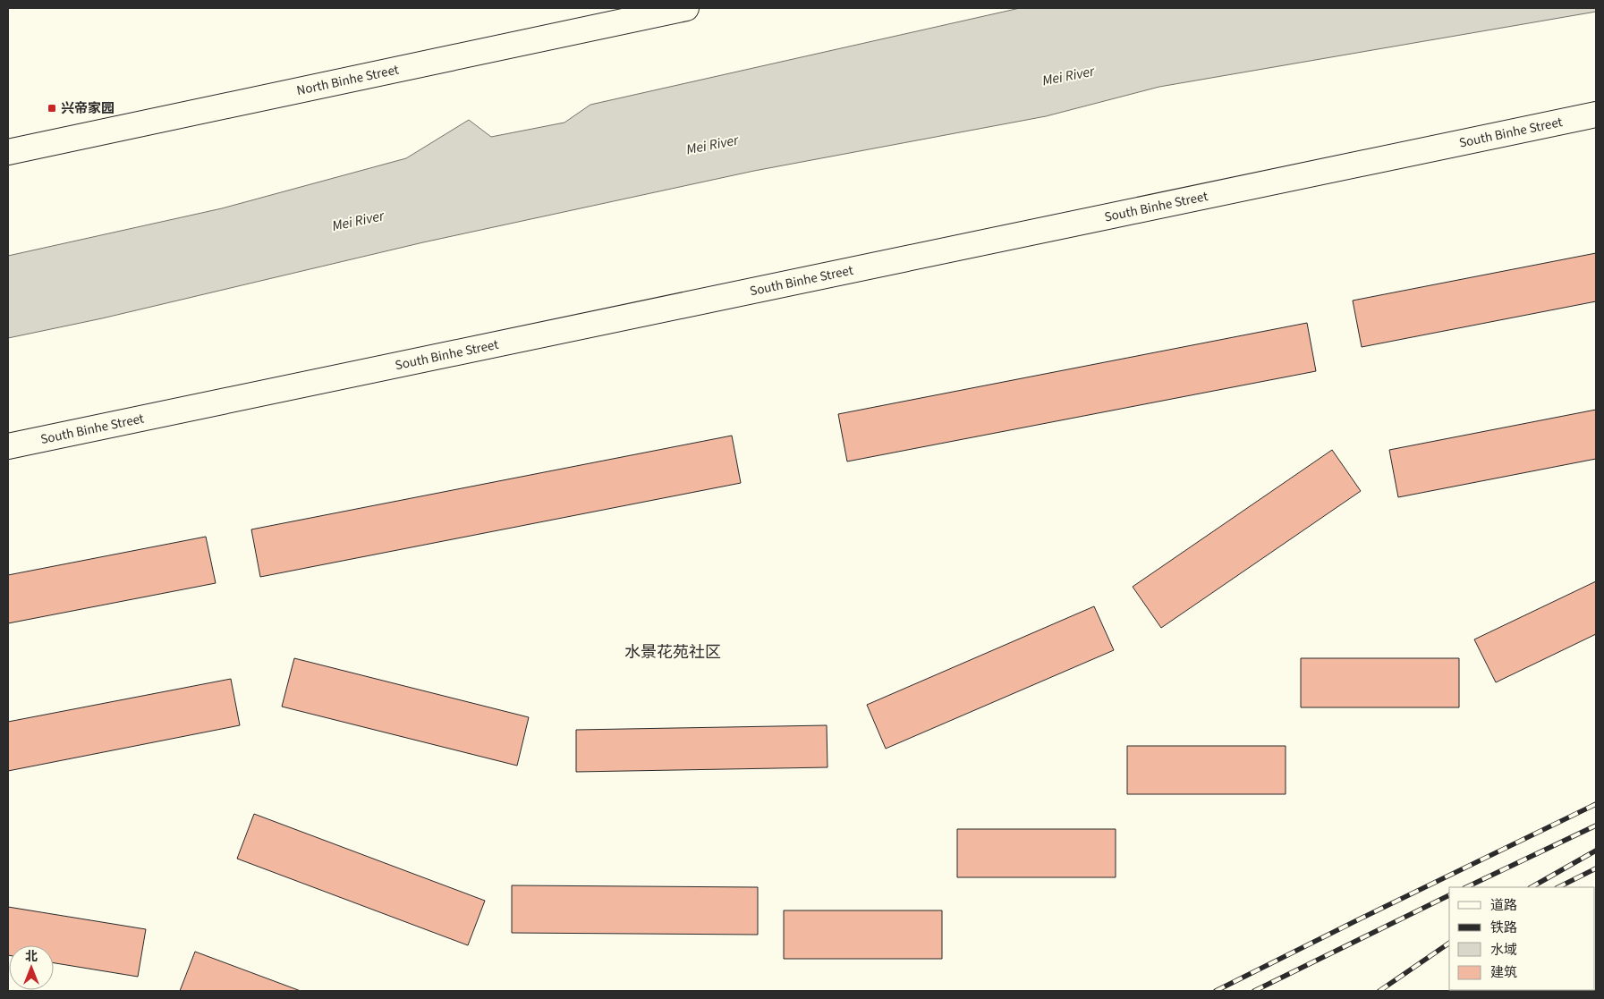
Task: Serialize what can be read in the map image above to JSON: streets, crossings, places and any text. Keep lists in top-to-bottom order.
{
  "streets": {
    "street": ["North Binhe Street", "South Binhe Street"]
  },
  "districts": ["水景花苑社区"],
  "water": ["Mei River"],
  "places": {
    "transit": ["兴帝家园"]
  },
  "legend": [
    "道路",
    "铁路",
    "水域",
    "建筑"
  ],
  "north": "top"
}
